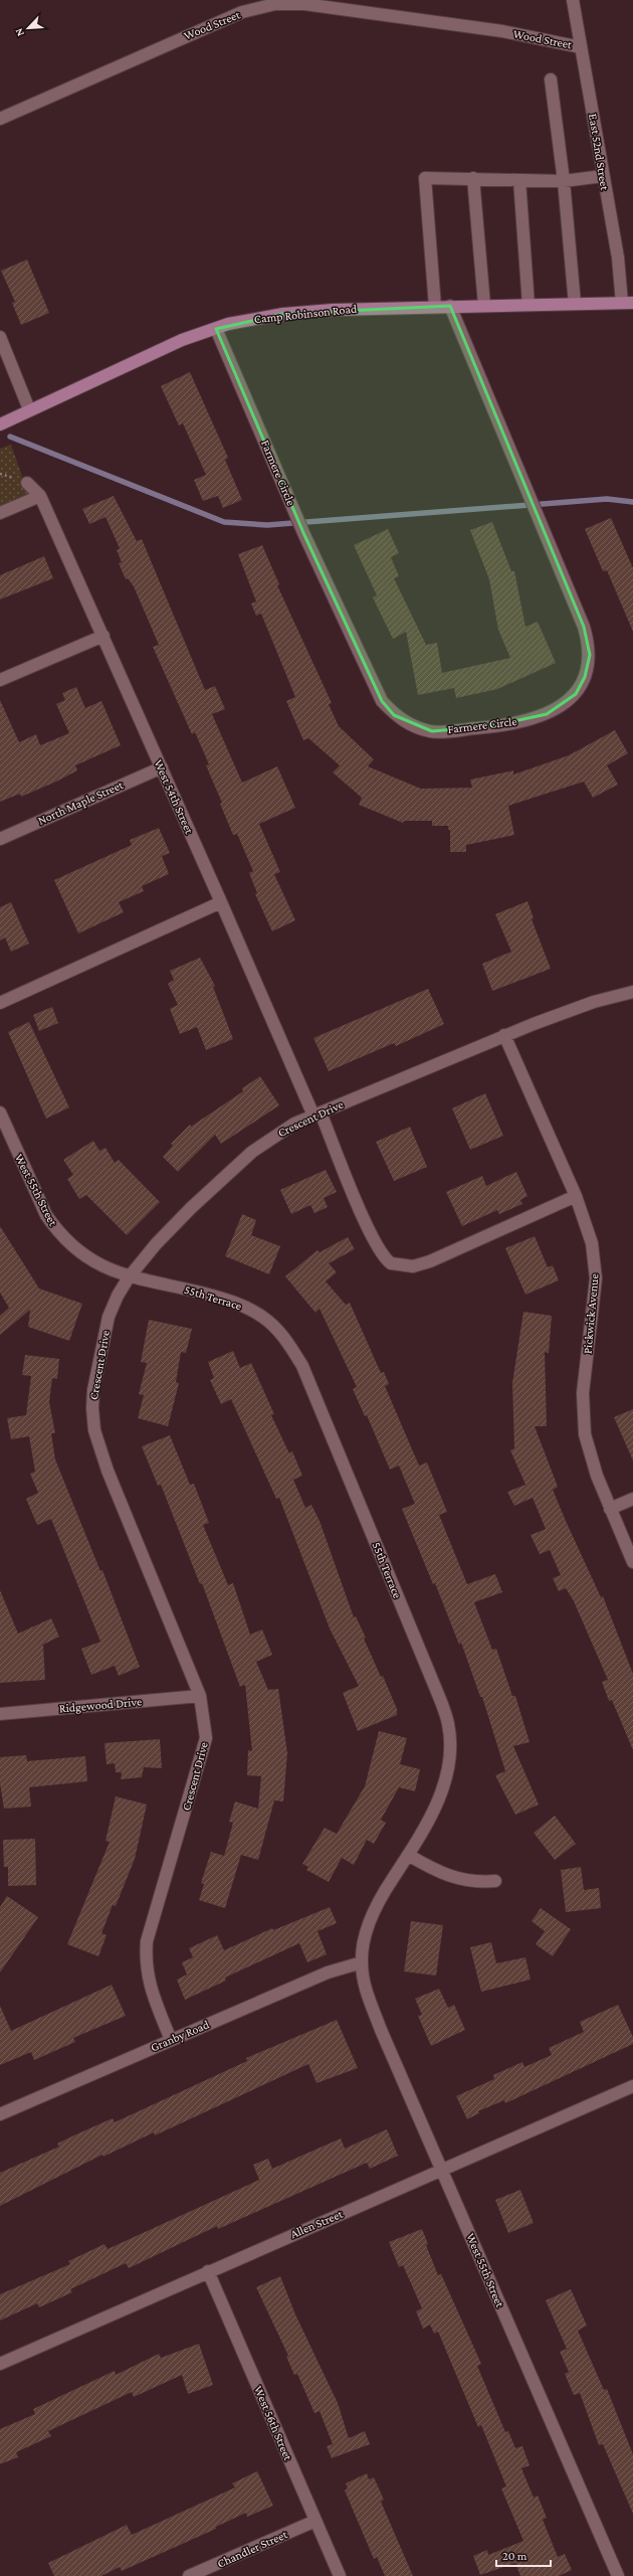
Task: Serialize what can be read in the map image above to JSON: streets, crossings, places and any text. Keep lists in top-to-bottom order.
{
  "streets": {
    "main road": ["Camp Robinson Road"],
    "street": [
      "Wood Street",
      "East 52nd Street",
      "Farmere Circle",
      "West 54th Street",
      "North Maple Street",
      "Crescent Drive",
      "West 55th Street",
      "55th Terrace",
      "Pickwick Avenue",
      "Ridgewood Drive",
      "Granby Road",
      "Allen Street",
      "West 56th Street",
      "Chandler Street"
    ]
  },
  "crossings": [
    ["Wood Street", "East 52nd Street"],
    ["East 52nd Street", "Camp Robinson Road"],
    ["Camp Robinson Road", "Farmere Circle"],
    ["West 54th Street", "North Maple Street"],
    ["West 54th Street", "Crescent Drive"],
    ["West 54th Street", "Pickwick Avenue"],
    ["Crescent Drive", "West 55th Street"],
    ["Crescent Drive", "55th Terrace"],
    ["Crescent Drive", "Pickwick Avenue"],
    ["Crescent Drive", "Ridgewood Drive"],
    ["Crescent Drive", "Granby Road"],
    ["West 55th Street", "55th Terrace"],
    ["West 55th Street", "Granby Road"],
    ["West 55th Street", "Allen Street"],
    ["55th Terrace", "Granby Road"],
    ["Allen Street", "West 56th Street"],
    ["West 56th Street", "Chandler Street"]
  ],
  "scale_bar": "20 m",
  "north": "bottom left"
}
